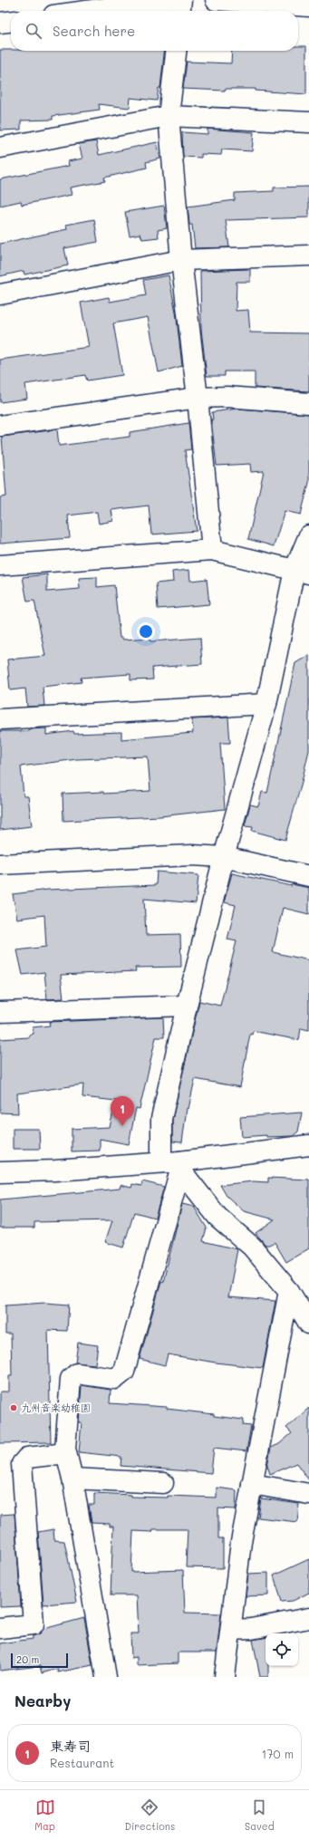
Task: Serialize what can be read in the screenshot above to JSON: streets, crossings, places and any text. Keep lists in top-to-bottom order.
{
  "places": ["九州音楽幼稚園"],
  "scale_bar": "20 m",
  "page": {
    "search": "Search here",
    "pins": "1",
    "scale": "20 m",
    "heading": "Nearby",
    "list": [
      {
        "mark": "1",
        "name": "東寿司",
        "note": "Restaurant",
        "value": "170 m"
      }
    ],
    "nav": ["Map", "Directions", "Saved"]
  }
}
